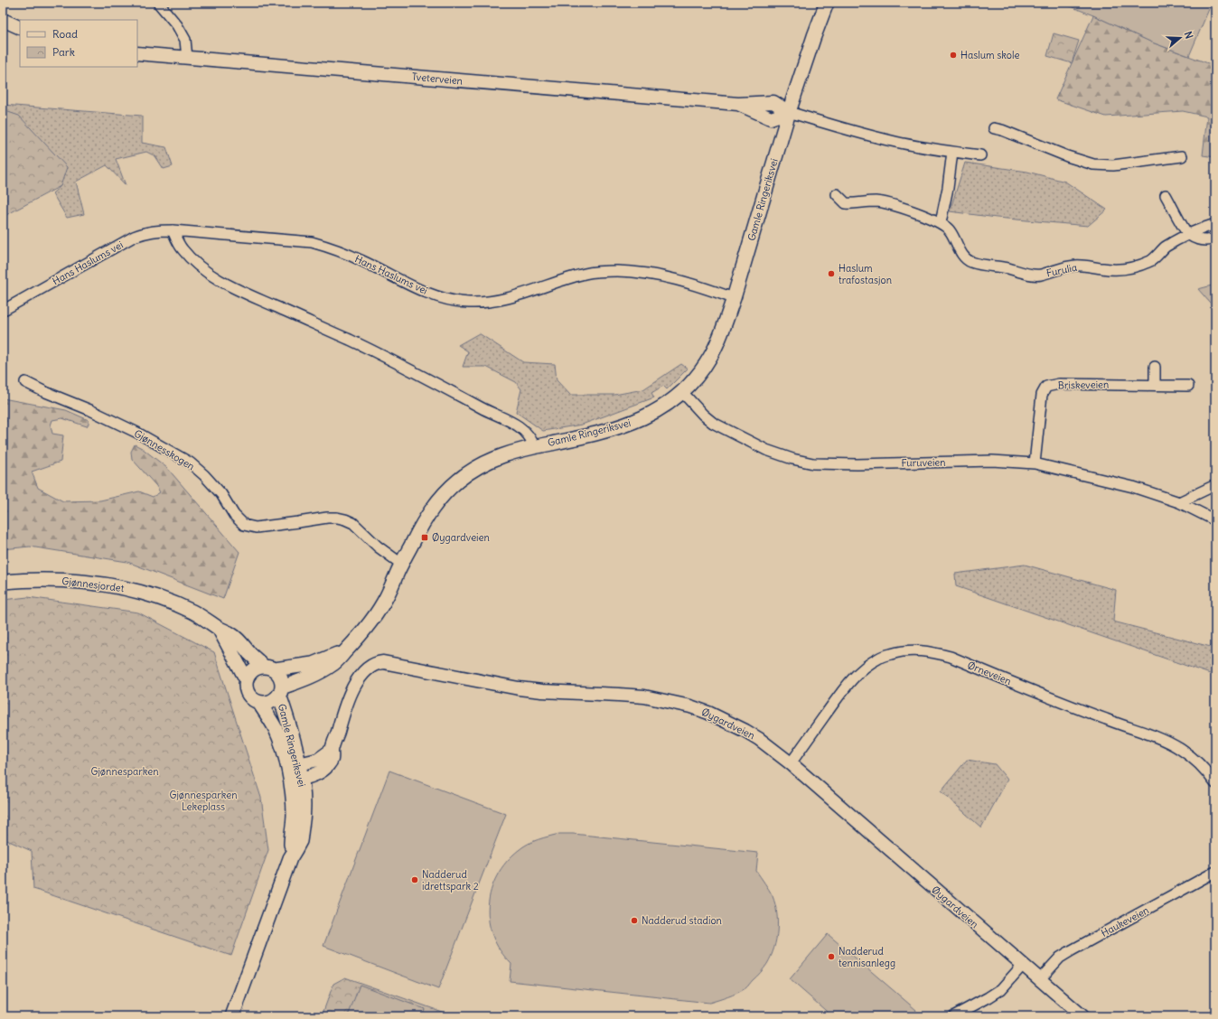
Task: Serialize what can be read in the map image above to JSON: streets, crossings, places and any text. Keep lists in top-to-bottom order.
{
  "streets": {
    "main road": ["Gamle Ringeriksvei", "Gjønnesjordet"],
    "street": [
      "Tveterveien",
      "Hans Haslums vei",
      "Furulia",
      "Briskeveien",
      "Gjønnesskogen",
      "Furuveien",
      "Ørneveien",
      "Øygardveien",
      "Haukeveien"
    ]
  },
  "crossings": [
    ["Tveterveien", "Gamle Ringeriksvei"],
    ["Gamle Ringeriksvei", "Hans Haslums vei"],
    ["Gamle Ringeriksvei", "Gjønnesskogen"],
    ["Gamle Ringeriksvei", "Furuveien"],
    ["Gamle Ringeriksvei", "Gjønnesjordet"],
    ["Gamle Ringeriksvei", "Øygardveien"],
    ["Briskeveien", "Furuveien"],
    ["Ørneveien", "Øygardveien"],
    ["Øygardveien", "Haukeveien"]
  ],
  "parks": ["Gjønnesparken", "Gjønnesparken Lekeplass"],
  "places": {
    "other": [
      "Haslum skole",
      "Haslum trafostasjon",
      "Nadderud idrettspark 2",
      "Nadderud stadion",
      "Nadderud tennisanlegg"
    ],
    "transit": ["Øygardveien"]
  },
  "legend": ["Road", "Park"],
  "north": "right"
}
